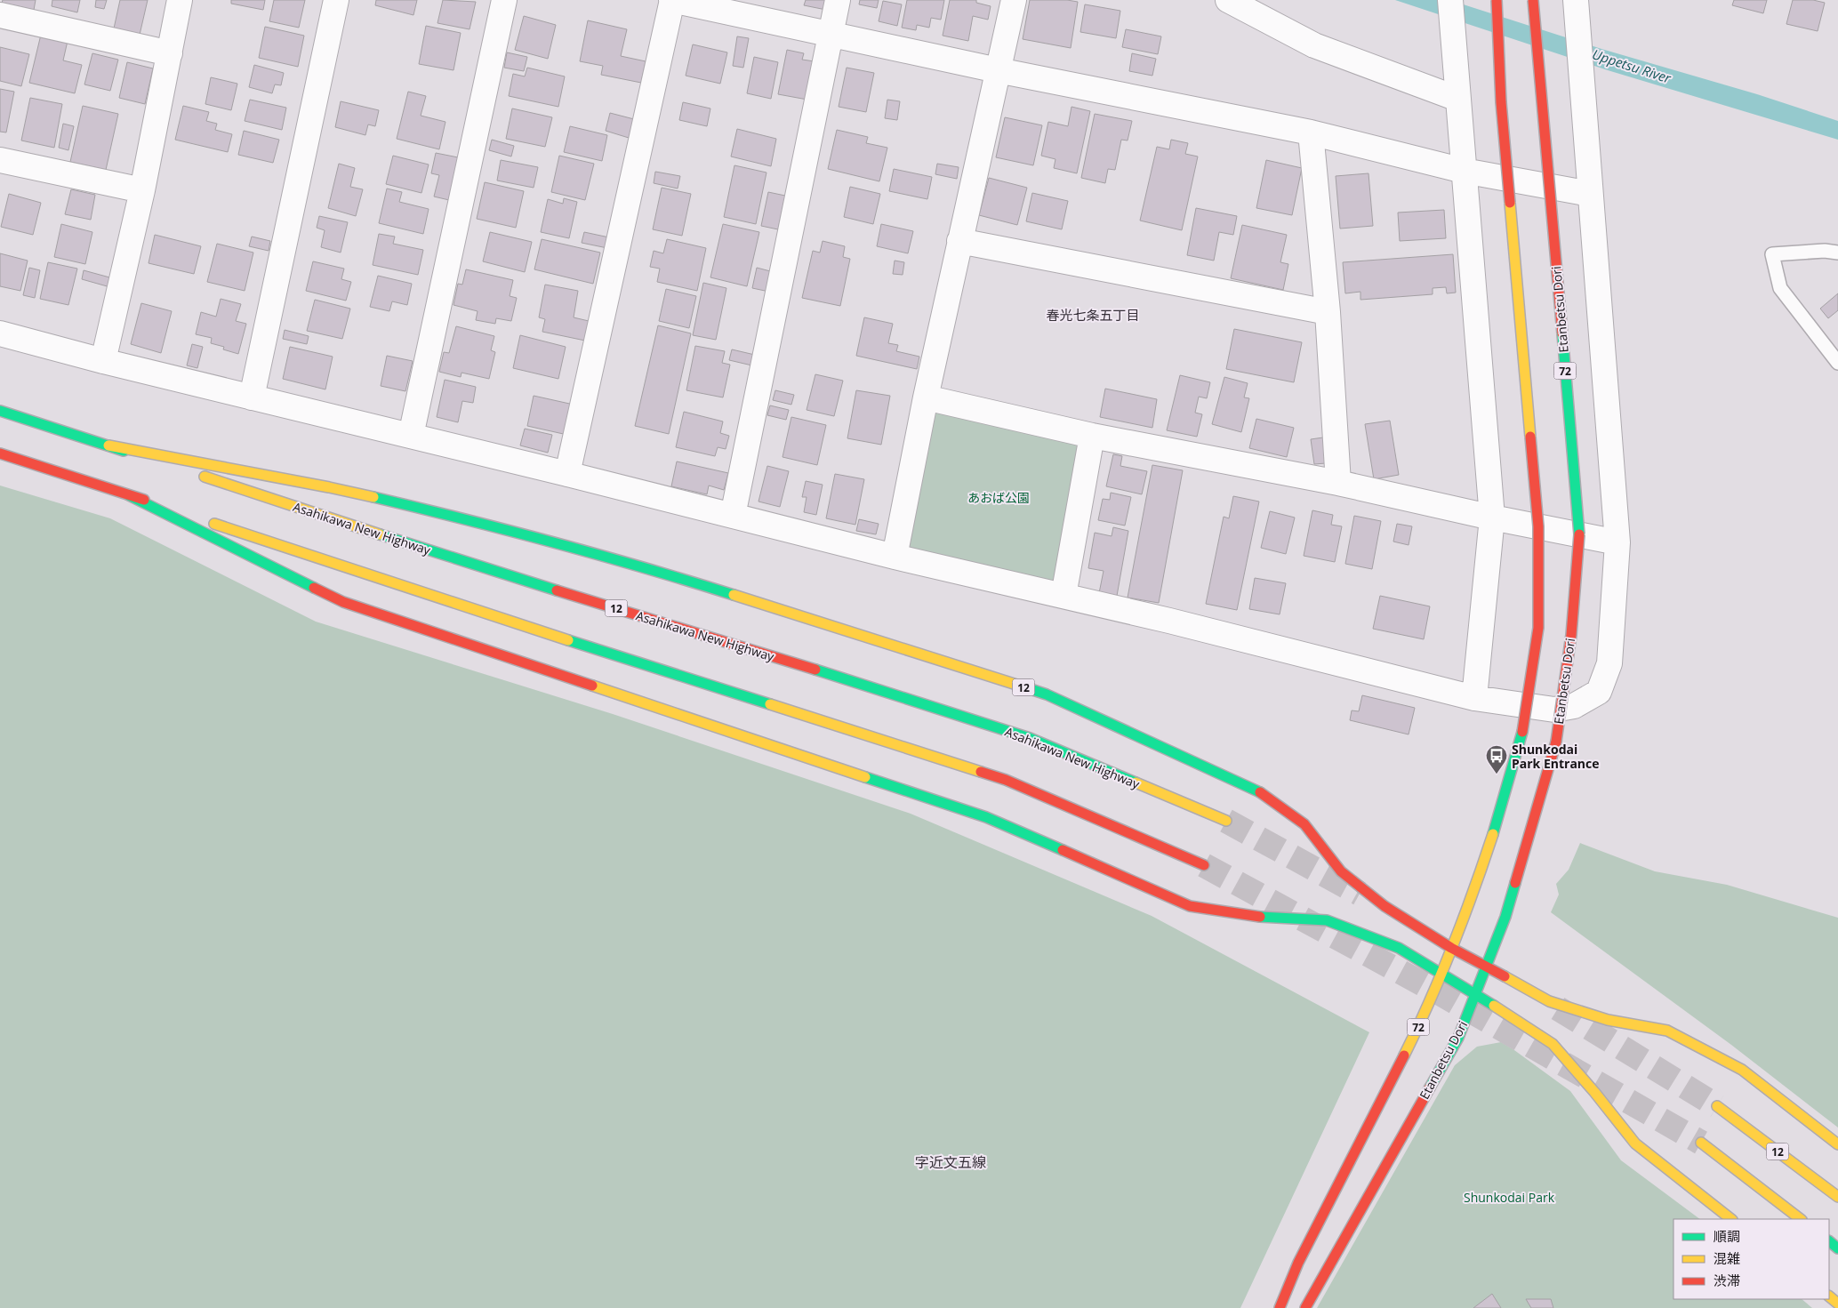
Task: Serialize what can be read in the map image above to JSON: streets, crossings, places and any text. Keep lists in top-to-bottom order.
{
  "streets": {
    "main road": [
      "Etanbetsu Dori",
      "72",
      "Asahikawa New Highway",
      "12"
    ]
  },
  "crossings": [
    ["Etanbetsu Dori", "12"],
    ["72", "12"],
    ["Asahikawa New Highway", "12"]
  ],
  "districts": ["春光七条五丁目", "字近文五線"],
  "water": ["Uppetsu River"],
  "parks": ["あおば公園", "Shunkodai Park"],
  "places": {
    "bus stop": ["Shunkodai Park Entrance"]
  },
  "legend": ["順調", "混雑", "渋滞"]
}
